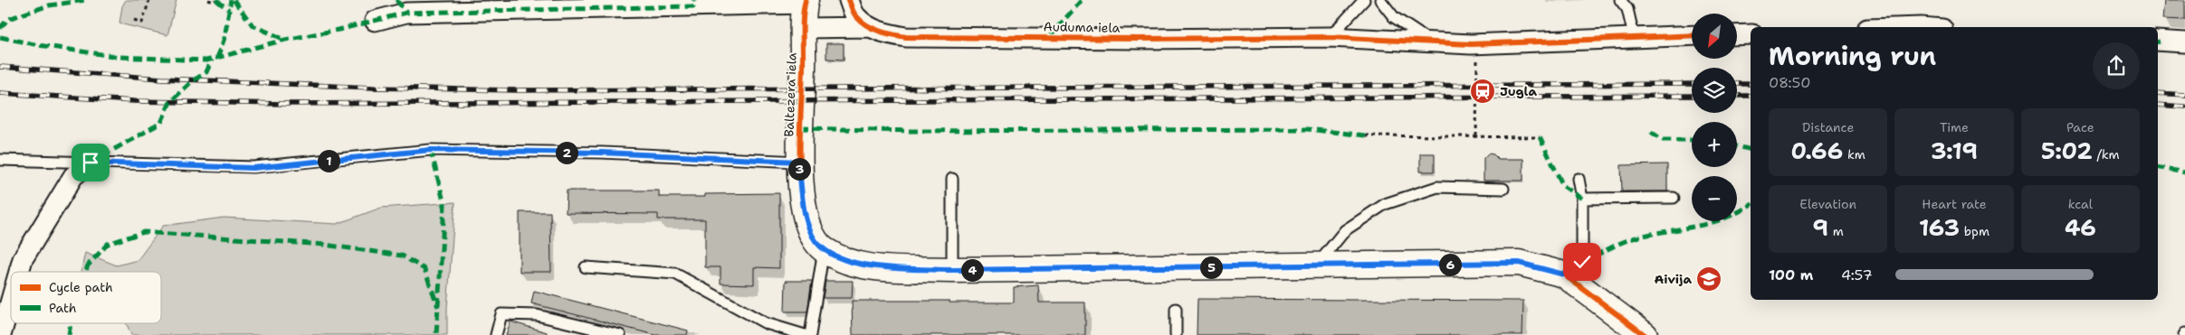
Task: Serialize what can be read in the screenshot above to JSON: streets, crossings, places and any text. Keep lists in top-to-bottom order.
{
  "streets": {
    "street": ["Auduma iela", "Baltezera iela"]
  },
  "places": {
    "station": ["Jugla"],
    "school or university": ["Aivija"]
  },
  "legend": ["Cycle path", "Path"],
  "north": "bottom left",
  "page": {
    "map_buttons": ["+", "−"],
    "heading": ["Morning run", "08:50"],
    "stats": [
      ["Distance", "0.66 km"],
      ["Time", "3:19"],
      ["Pace", "5:02 /km"],
      ["Elevation", "9 m"],
      ["Heart rate", "163 bpm"],
      ["kcal", "46"]
    ],
    "pins": [
      "2",
      "1",
      "3",
      "6",
      "5",
      "4"
    ],
    "list": [
      {
        "name": "100 m",
        "note": "4:57"
      }
    ]
  }
}
